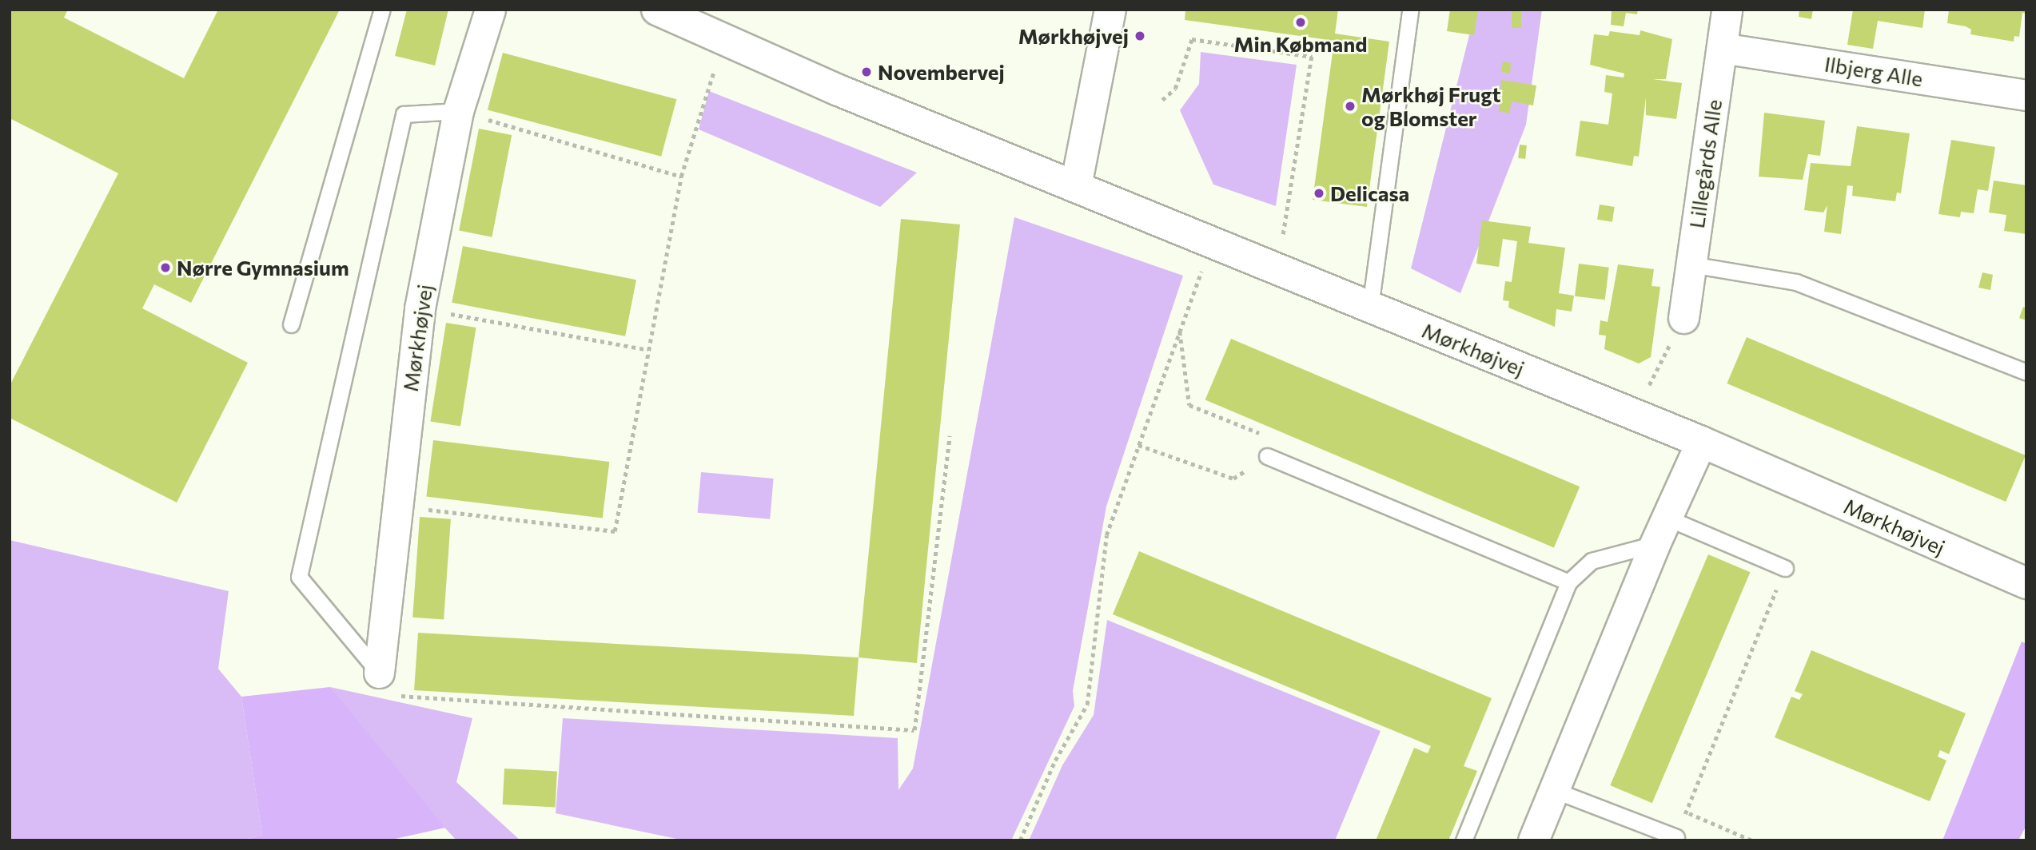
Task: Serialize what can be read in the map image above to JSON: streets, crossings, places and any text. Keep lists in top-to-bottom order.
{
  "streets": {
    "street": ["Ilbjerg Alle", "Lillegårds Alle", "Mørkhøjvej"]
  },
  "crossings": [
    ["Ilbjerg Alle", "Lillegårds Alle"]
  ],
  "places": [
    "Min Købmand",
    "Mørkhøjvej",
    "Novembervej",
    "Mørkhøj Frugt og Blomster",
    "Delicasa",
    "Nørre Gymnasium"
  ]
}
